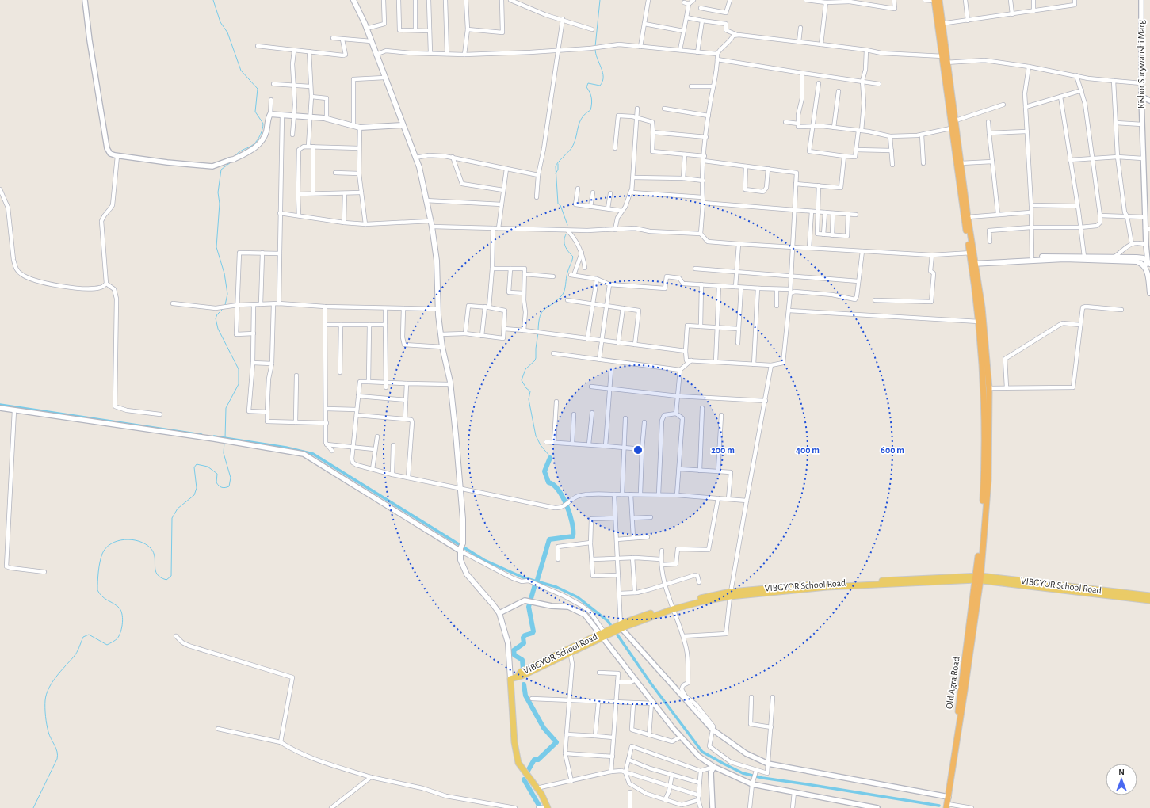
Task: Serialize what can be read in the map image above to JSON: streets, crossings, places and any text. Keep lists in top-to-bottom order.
{
  "streets": {
    "main road": ["VIBGYOR School Road"],
    "street": ["Kishor Surywanshi Marg"]
  },
  "north": "top",
  "rings": ["200 m", "400 m", "600 m"]
}
